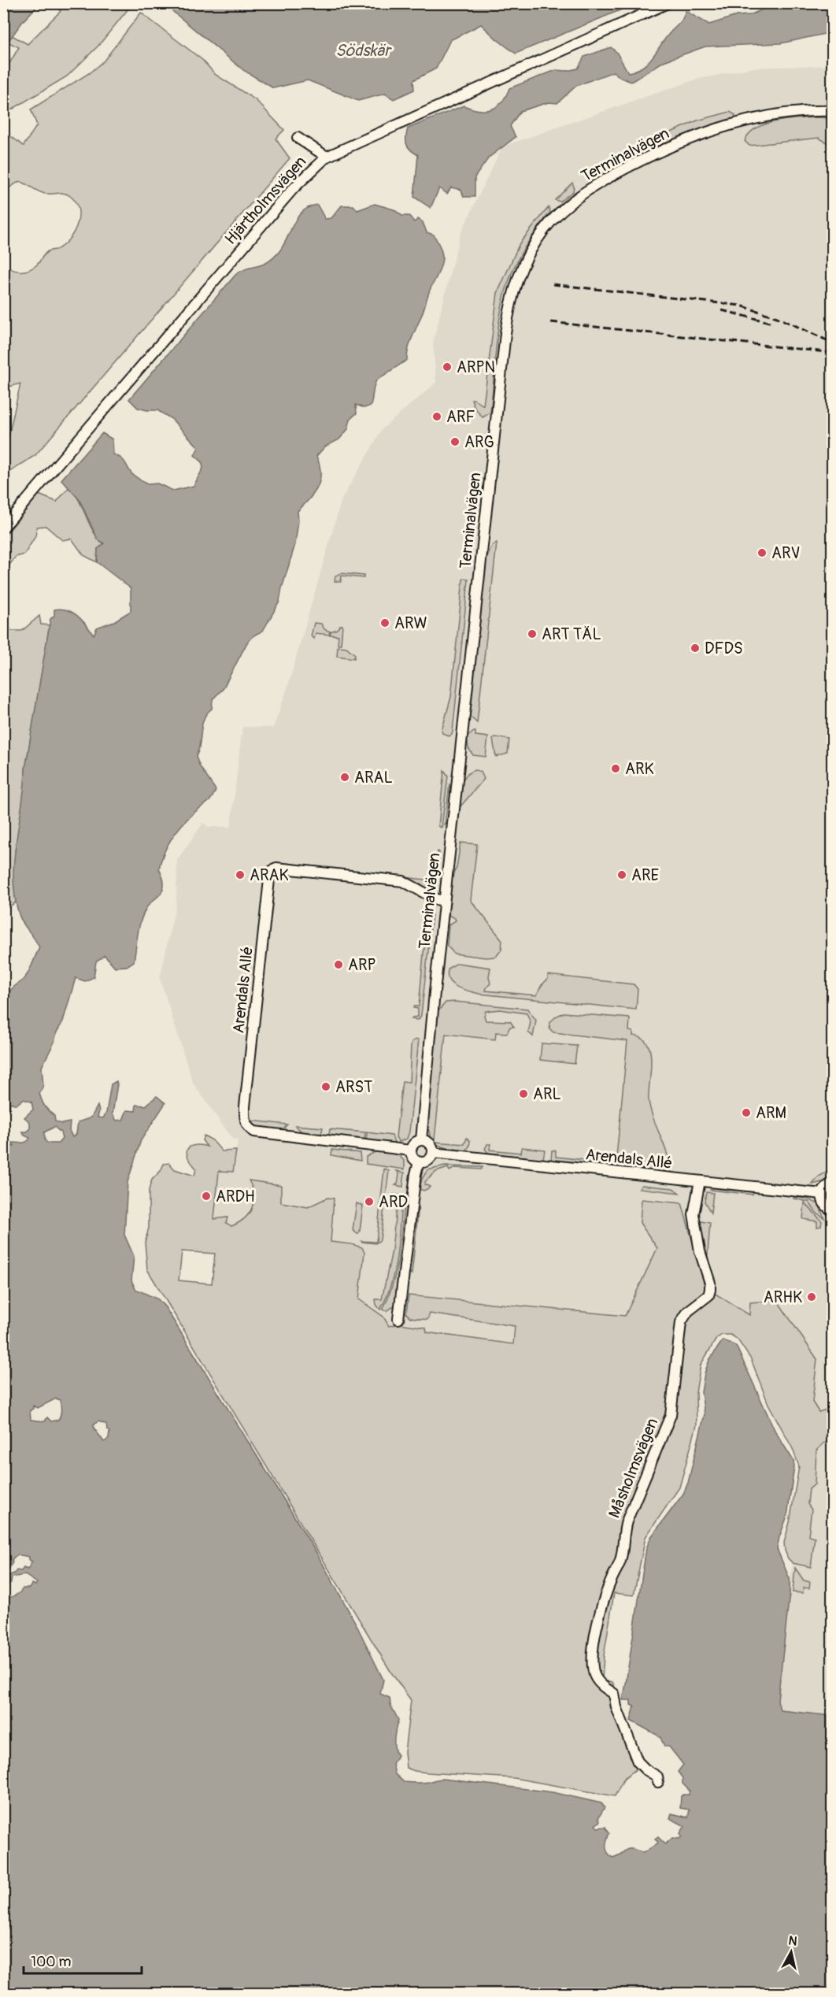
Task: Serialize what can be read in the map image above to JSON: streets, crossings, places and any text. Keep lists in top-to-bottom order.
{
  "streets": {
    "street": [
      "Terminalvägen",
      "Hjärtholmsvägen",
      "Arendals Allé",
      "Måsholmsvägen"
    ]
  },
  "crossings": [
    ["Terminalvägen", "Arendals Allé"],
    ["Arendals Allé", "Måsholmsvägen"]
  ],
  "water": ["Södskär"],
  "places": [
    "ARPN",
    "ARF",
    "ARG",
    "ARV",
    "ARW",
    "ART TÄL",
    "DFDS",
    "ARK",
    "ARAL",
    "ARAK",
    "ARE",
    "ARP",
    "ARST",
    "ARL",
    "ARM",
    "ARDH",
    "ARD",
    "ARHK"
  ],
  "scale_bar": "100 m",
  "north": "top"
}
